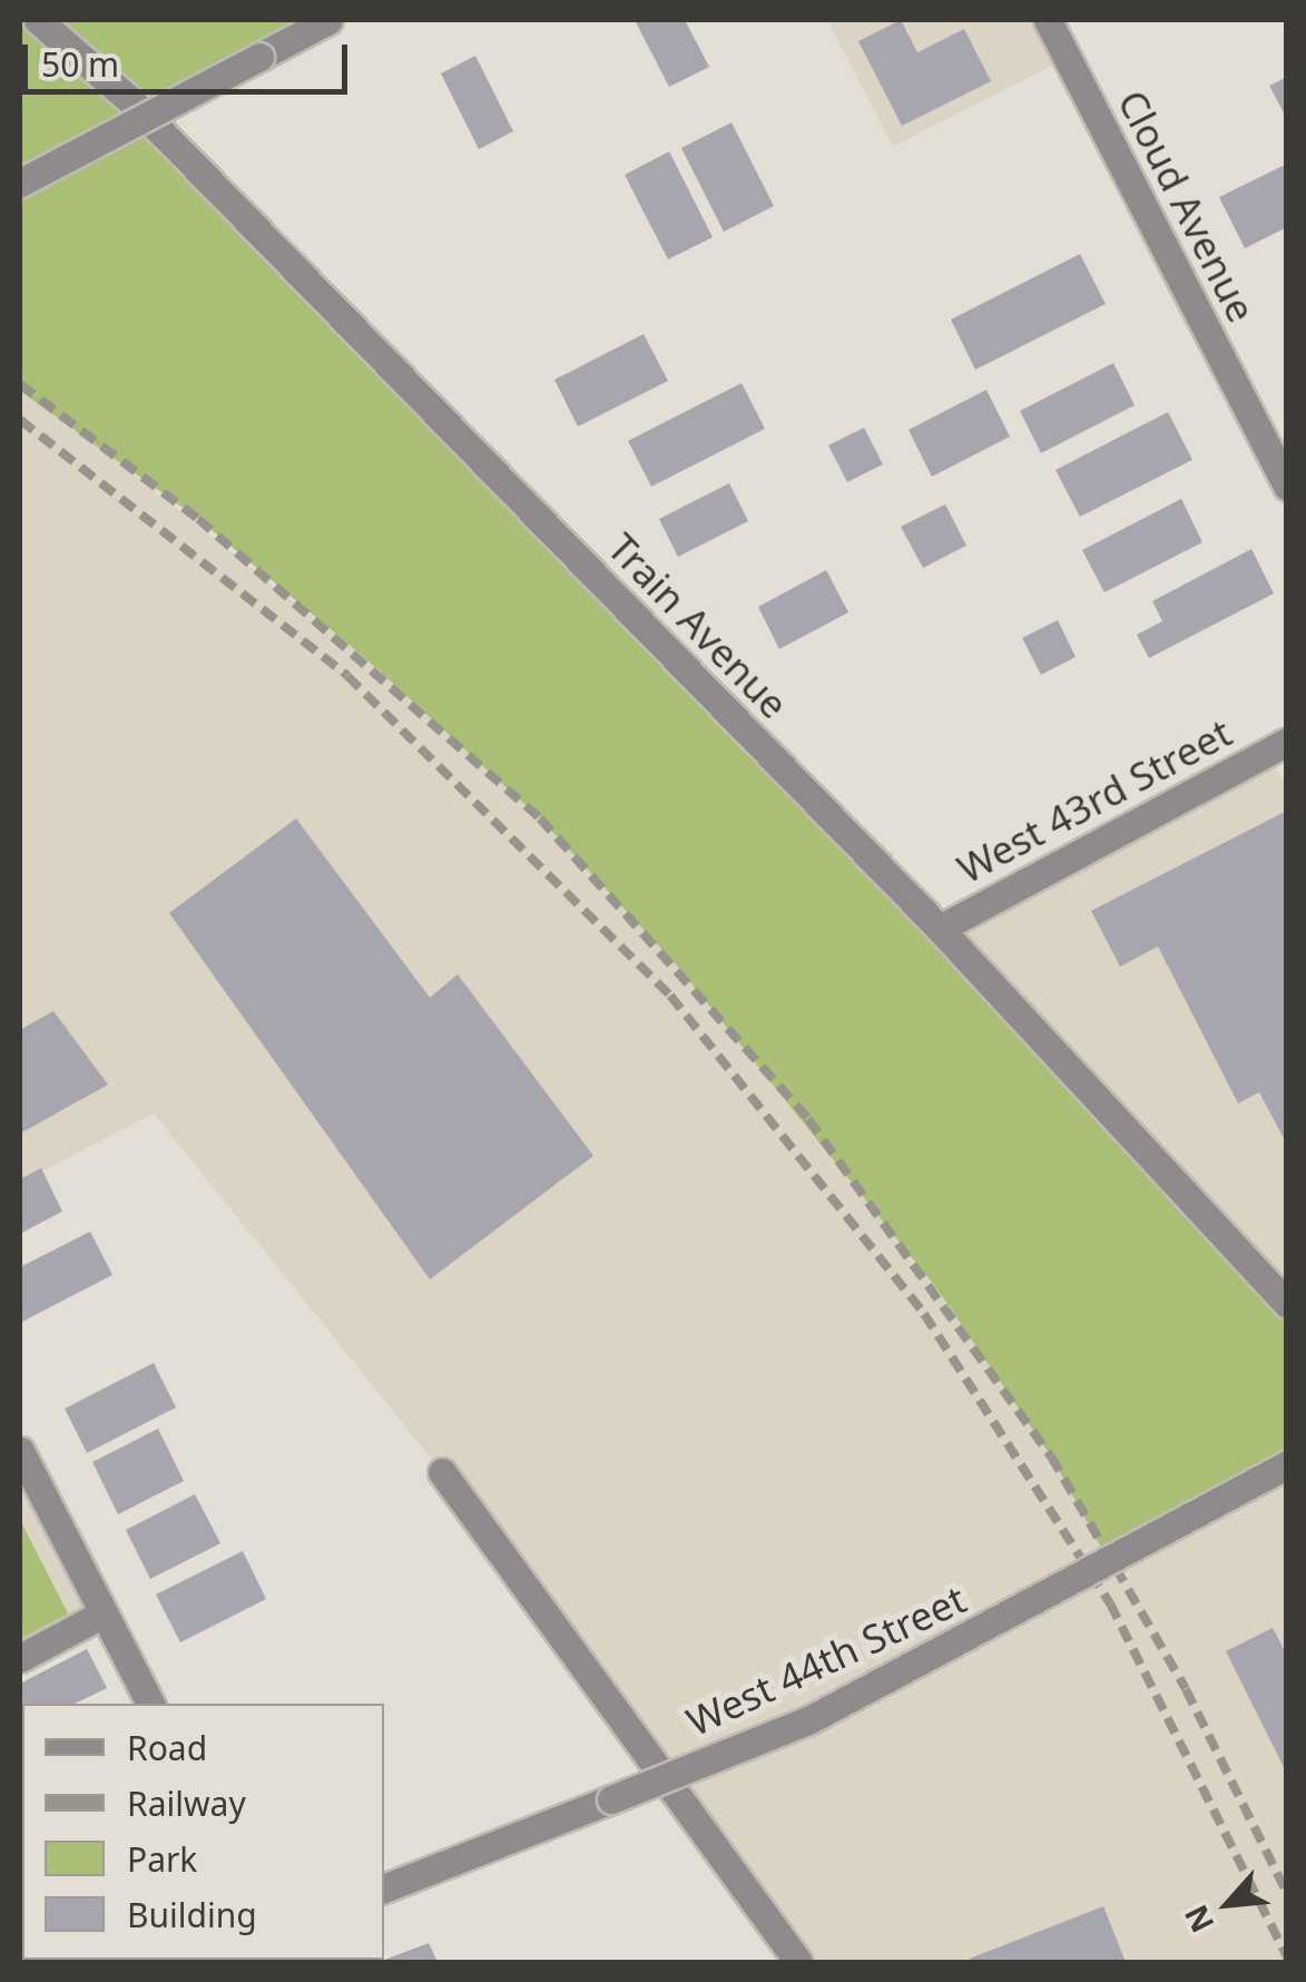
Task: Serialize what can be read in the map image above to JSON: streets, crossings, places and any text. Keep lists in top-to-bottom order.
{
  "streets": {
    "street": [
      "Cloud Avenue",
      "Train Avenue",
      "West 43rd Street",
      "West 44th Street"
    ]
  },
  "crossings": [
    ["Train Avenue", "West 43rd Street"]
  ],
  "legend": [
    "Road",
    "Railway",
    "Park",
    "Building"
  ],
  "scale_bar": "50 m",
  "north": "bottom left"
}
